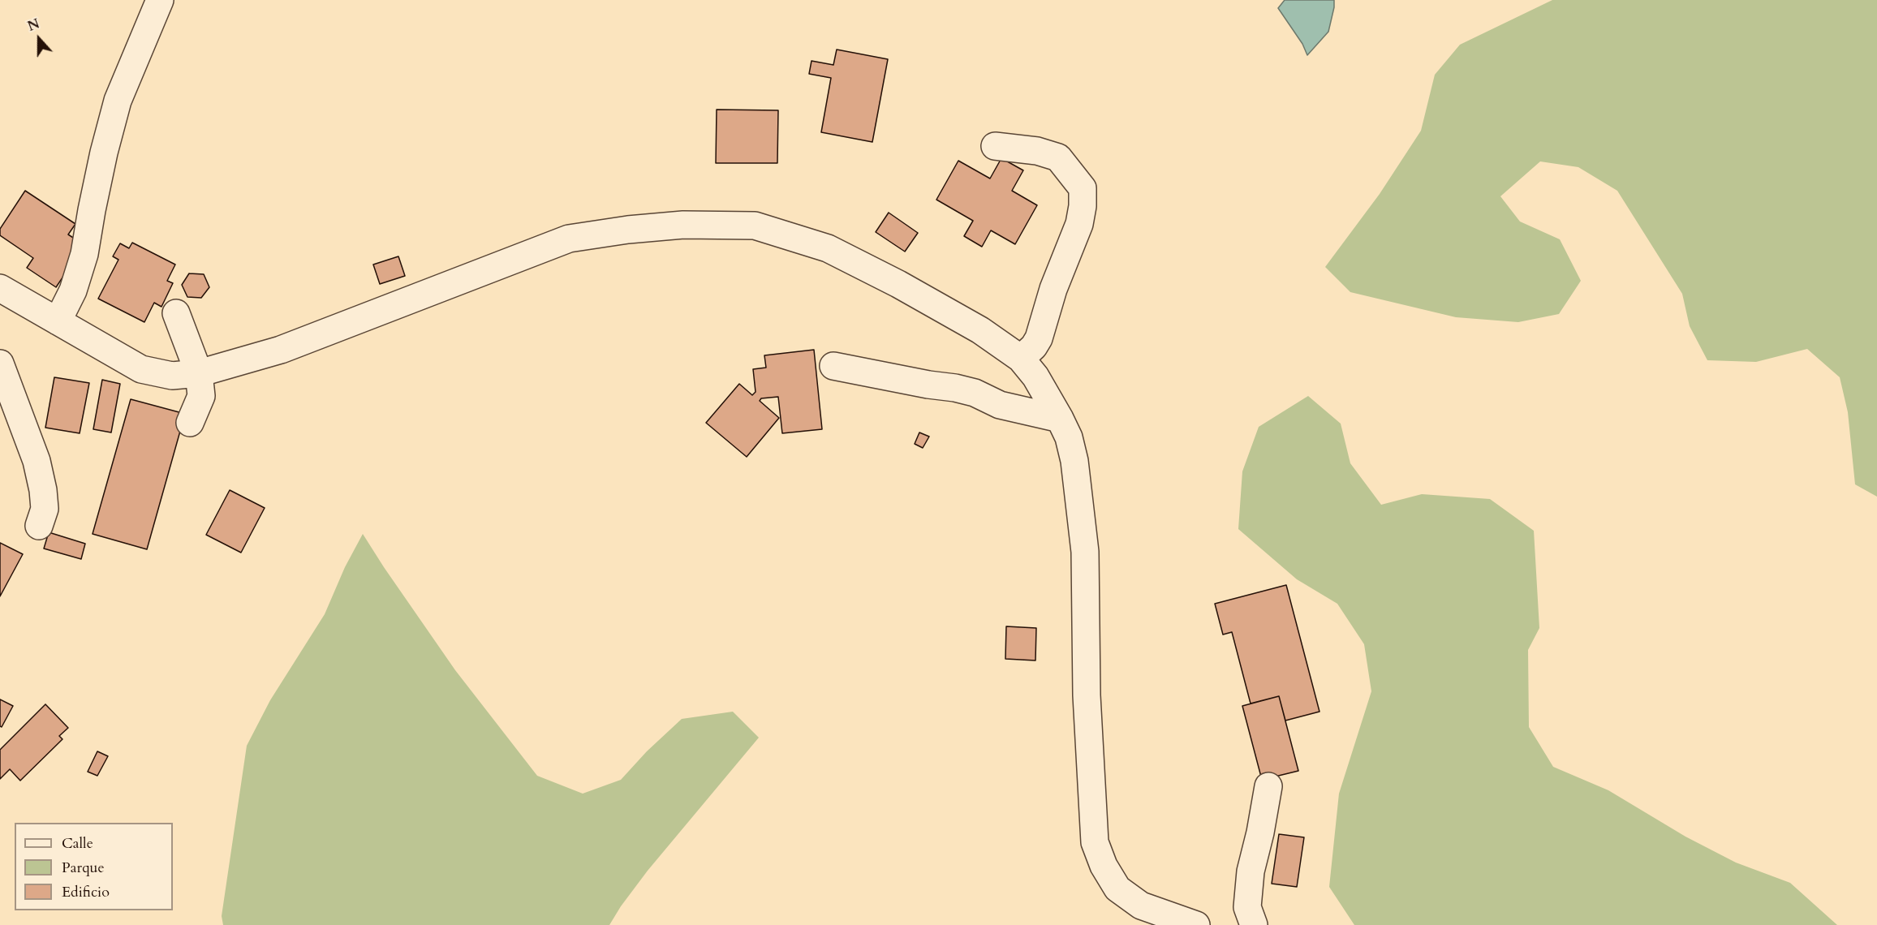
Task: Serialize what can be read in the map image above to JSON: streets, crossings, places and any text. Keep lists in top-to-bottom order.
{
  "legend": ["Calle", "Parque", "Edificio"],
  "north": "top"
}
